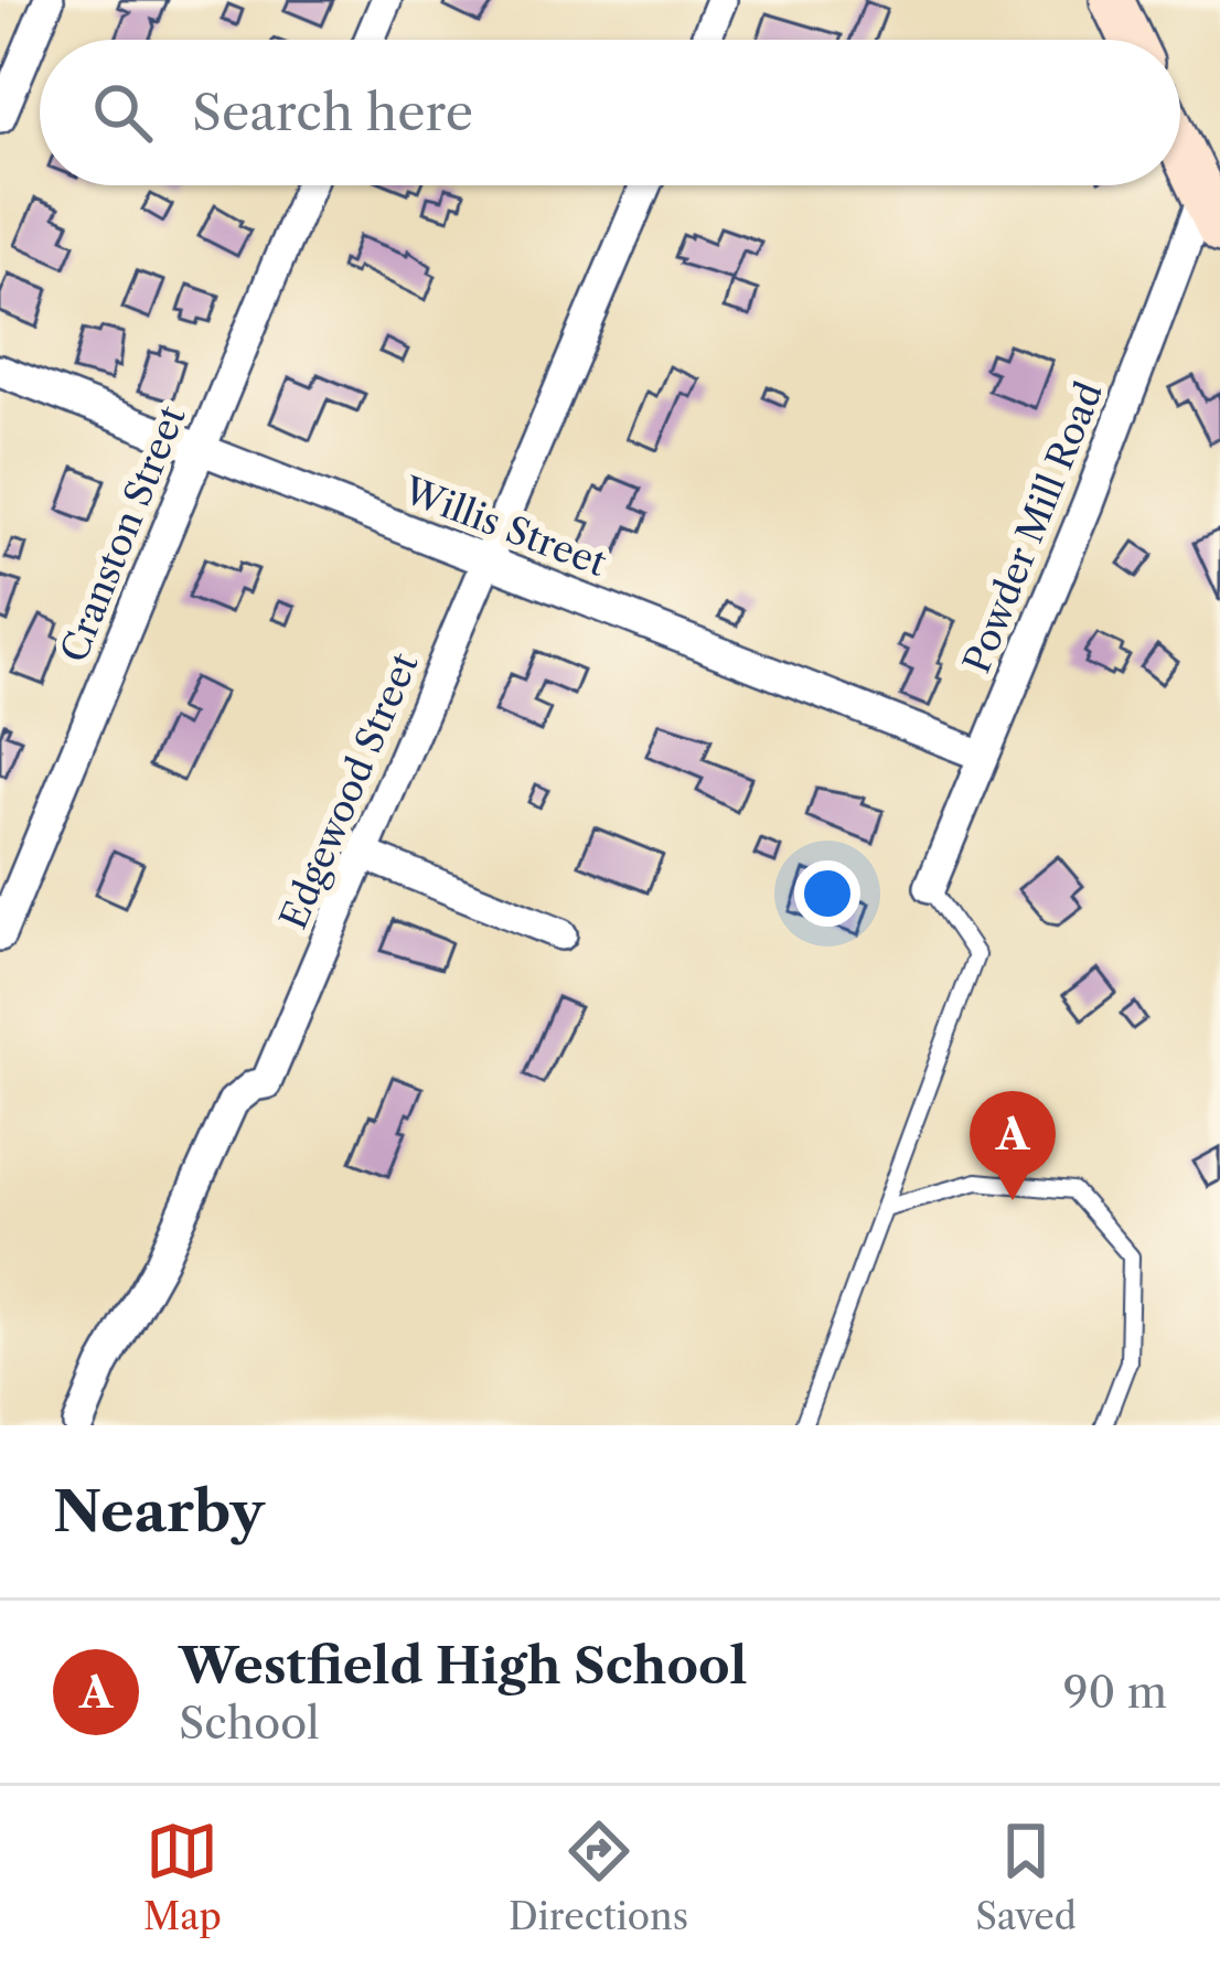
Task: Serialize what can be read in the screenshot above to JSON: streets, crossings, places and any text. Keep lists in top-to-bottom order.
{
  "streets": {
    "street": [
      "Willis Street",
      "Powder Mill Road",
      "Cranston Street",
      "Edgewood Street"
    ]
  },
  "crossings": [
    ["Willis Street", "Powder Mill Road"],
    ["Willis Street", "Cranston Street"],
    ["Willis Street", "Edgewood Street"]
  ],
  "page": {
    "search": "Search here",
    "pins": "A",
    "heading": "Nearby",
    "list": [
      {
        "mark": "A",
        "name": "Westfield High School",
        "note": "School",
        "value": "90 m"
      }
    ],
    "nav": ["Map", "Directions", "Saved"]
  }
}
